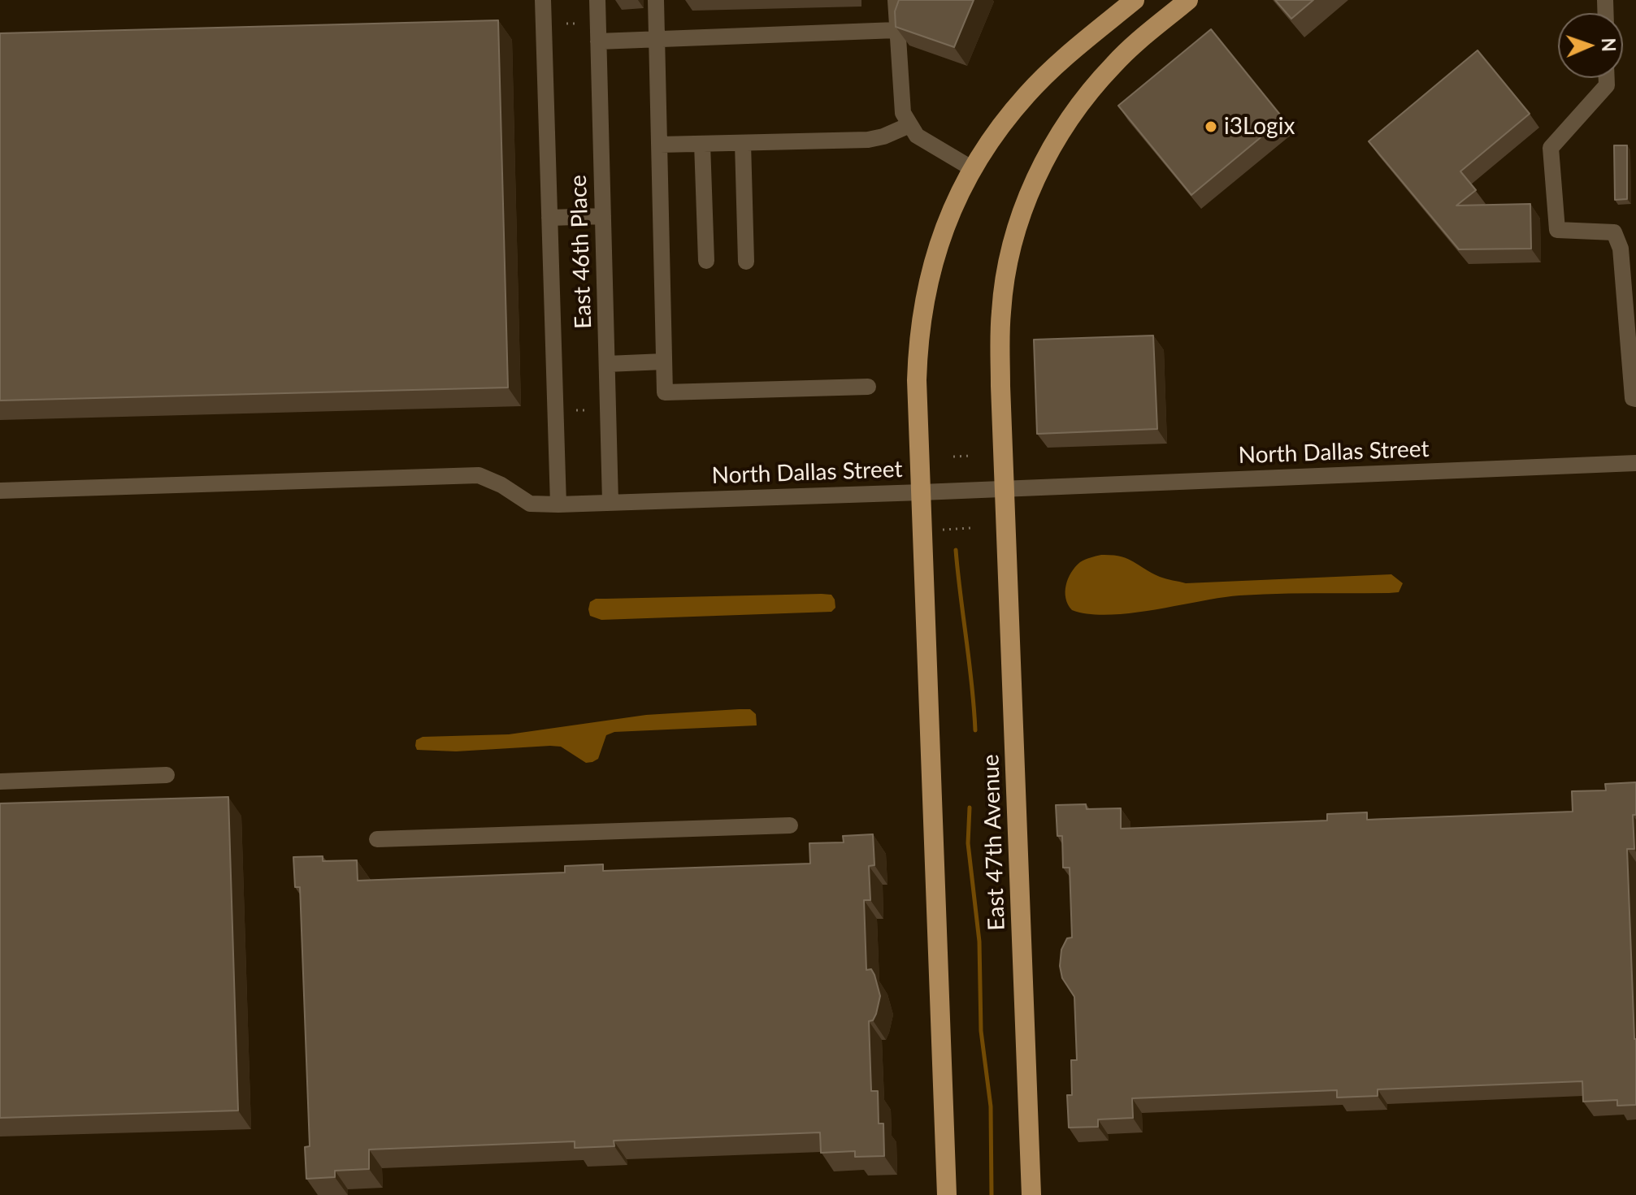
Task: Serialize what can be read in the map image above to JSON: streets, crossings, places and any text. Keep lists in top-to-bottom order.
{
  "streets": {
    "main road": ["East 47th Avenue"],
    "street": ["East 46th Place", "North Dallas Street"]
  },
  "crossings": [
    ["East 46th Place", "North Dallas Street"],
    ["North Dallas Street", "East 47th Avenue"]
  ],
  "places": ["i3Logix"],
  "north": "right"
}
